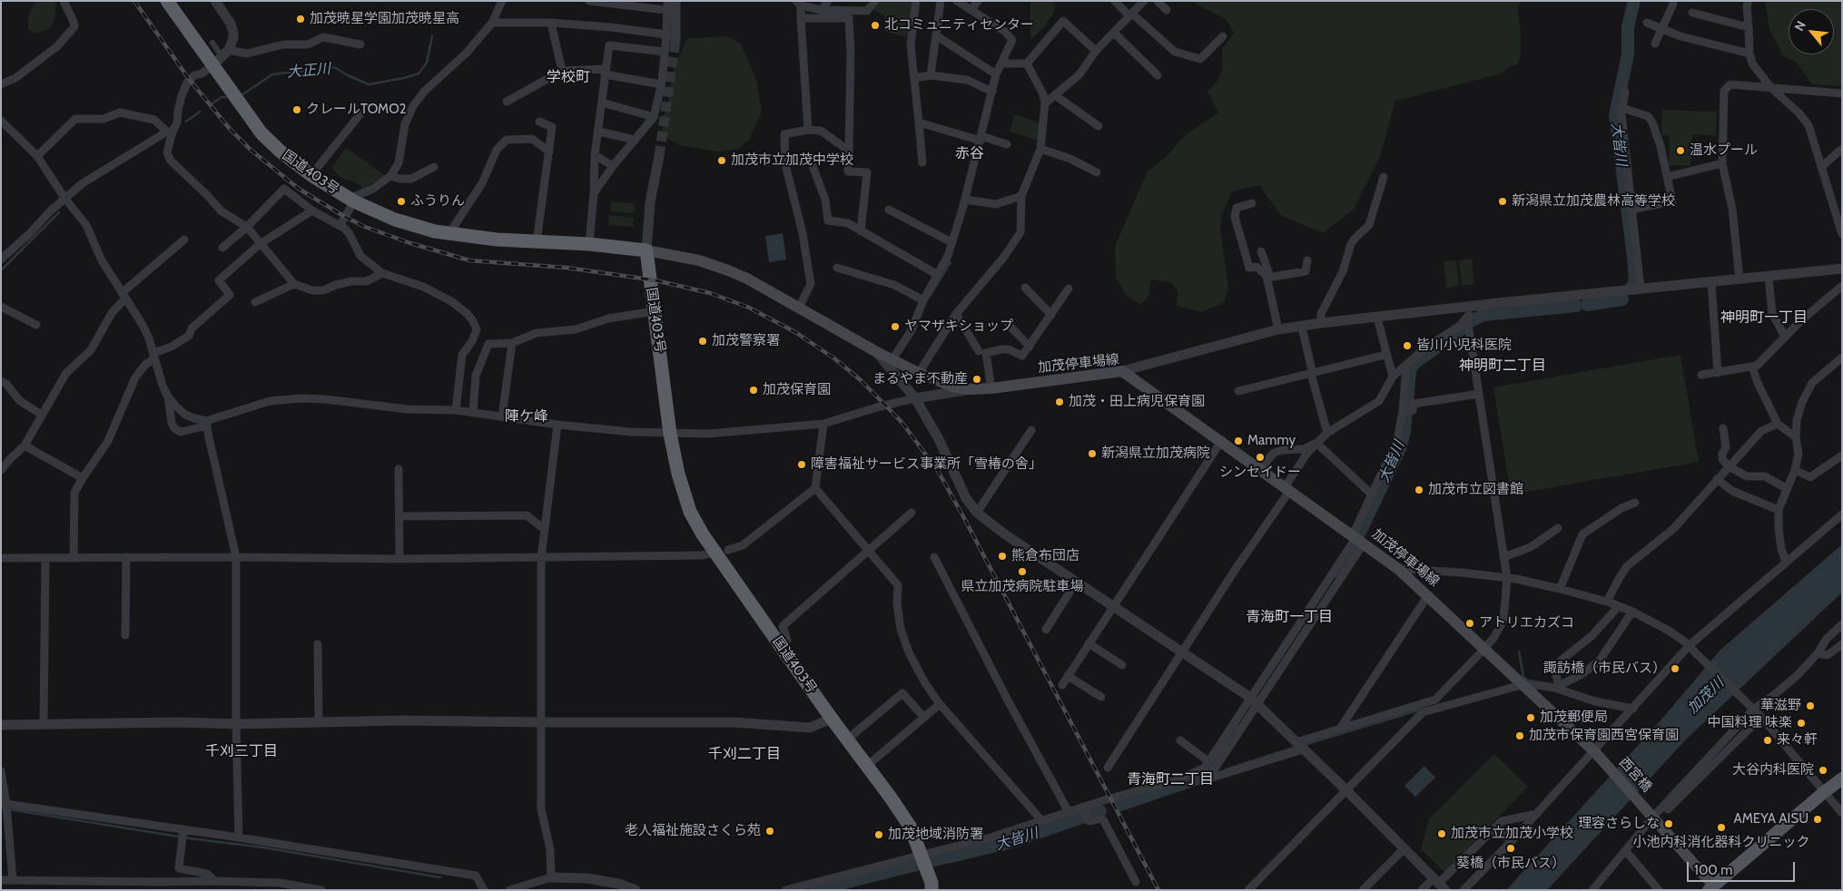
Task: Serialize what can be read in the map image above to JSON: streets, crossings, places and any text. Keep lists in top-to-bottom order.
{
  "streets": {
    "highway": ["国道403号"],
    "main road": ["加茂停車場線", "西宮橋"]
  },
  "crossings": [
    ["国道403号", "加茂停車場線"],
    ["加茂停車場線", "西宮橋"]
  ],
  "districts": [
    "学校町",
    "赤谷",
    "神明町一丁目",
    "神明町二丁目",
    "陣ケ峰",
    "青海町一丁目",
    "千刈三丁目",
    "千刈二丁目",
    "青海町二丁目"
  ],
  "water": ["大正川", "大皆川", "加茂川"],
  "places": [
    "加茂暁星学園加茂暁星高",
    "北コミュニティセンター",
    "クレールTOMO2",
    "温水プール",
    "加茂市立加茂中学校",
    "ふうりん",
    "新潟県立加茂農林高等学校",
    "ヤマザキショップ",
    "加茂警察署",
    "皆川小児科医院",
    "まるやま不動産",
    "加茂保育園",
    "加茂・田上病児保育園",
    "Mammy",
    "新潟県立加茂病院",
    "シンセイドー",
    "障害福祉サービス事業所「雪椿の舎」",
    "加茂市立図書館",
    "熊倉布団店",
    "県立加茂病院駐車場",
    "アトリエカズコ",
    "諏訪橋（市民バス）",
    "華滋野",
    "加茂郵便局",
    "中国料理 味楽",
    "加茂市保育園西宮保育園",
    "来々軒",
    "大谷内科医院",
    "AMEYA AISU",
    "理容さらしな",
    "小池内科消化器科クリニック",
    "老人福祉施設さくら苑",
    "加茂市立加茂小学校",
    "加茂地域消防署",
    "葵橋（市民バス）"
  ],
  "scale_bar": "100 m",
  "north": "top left"
}
